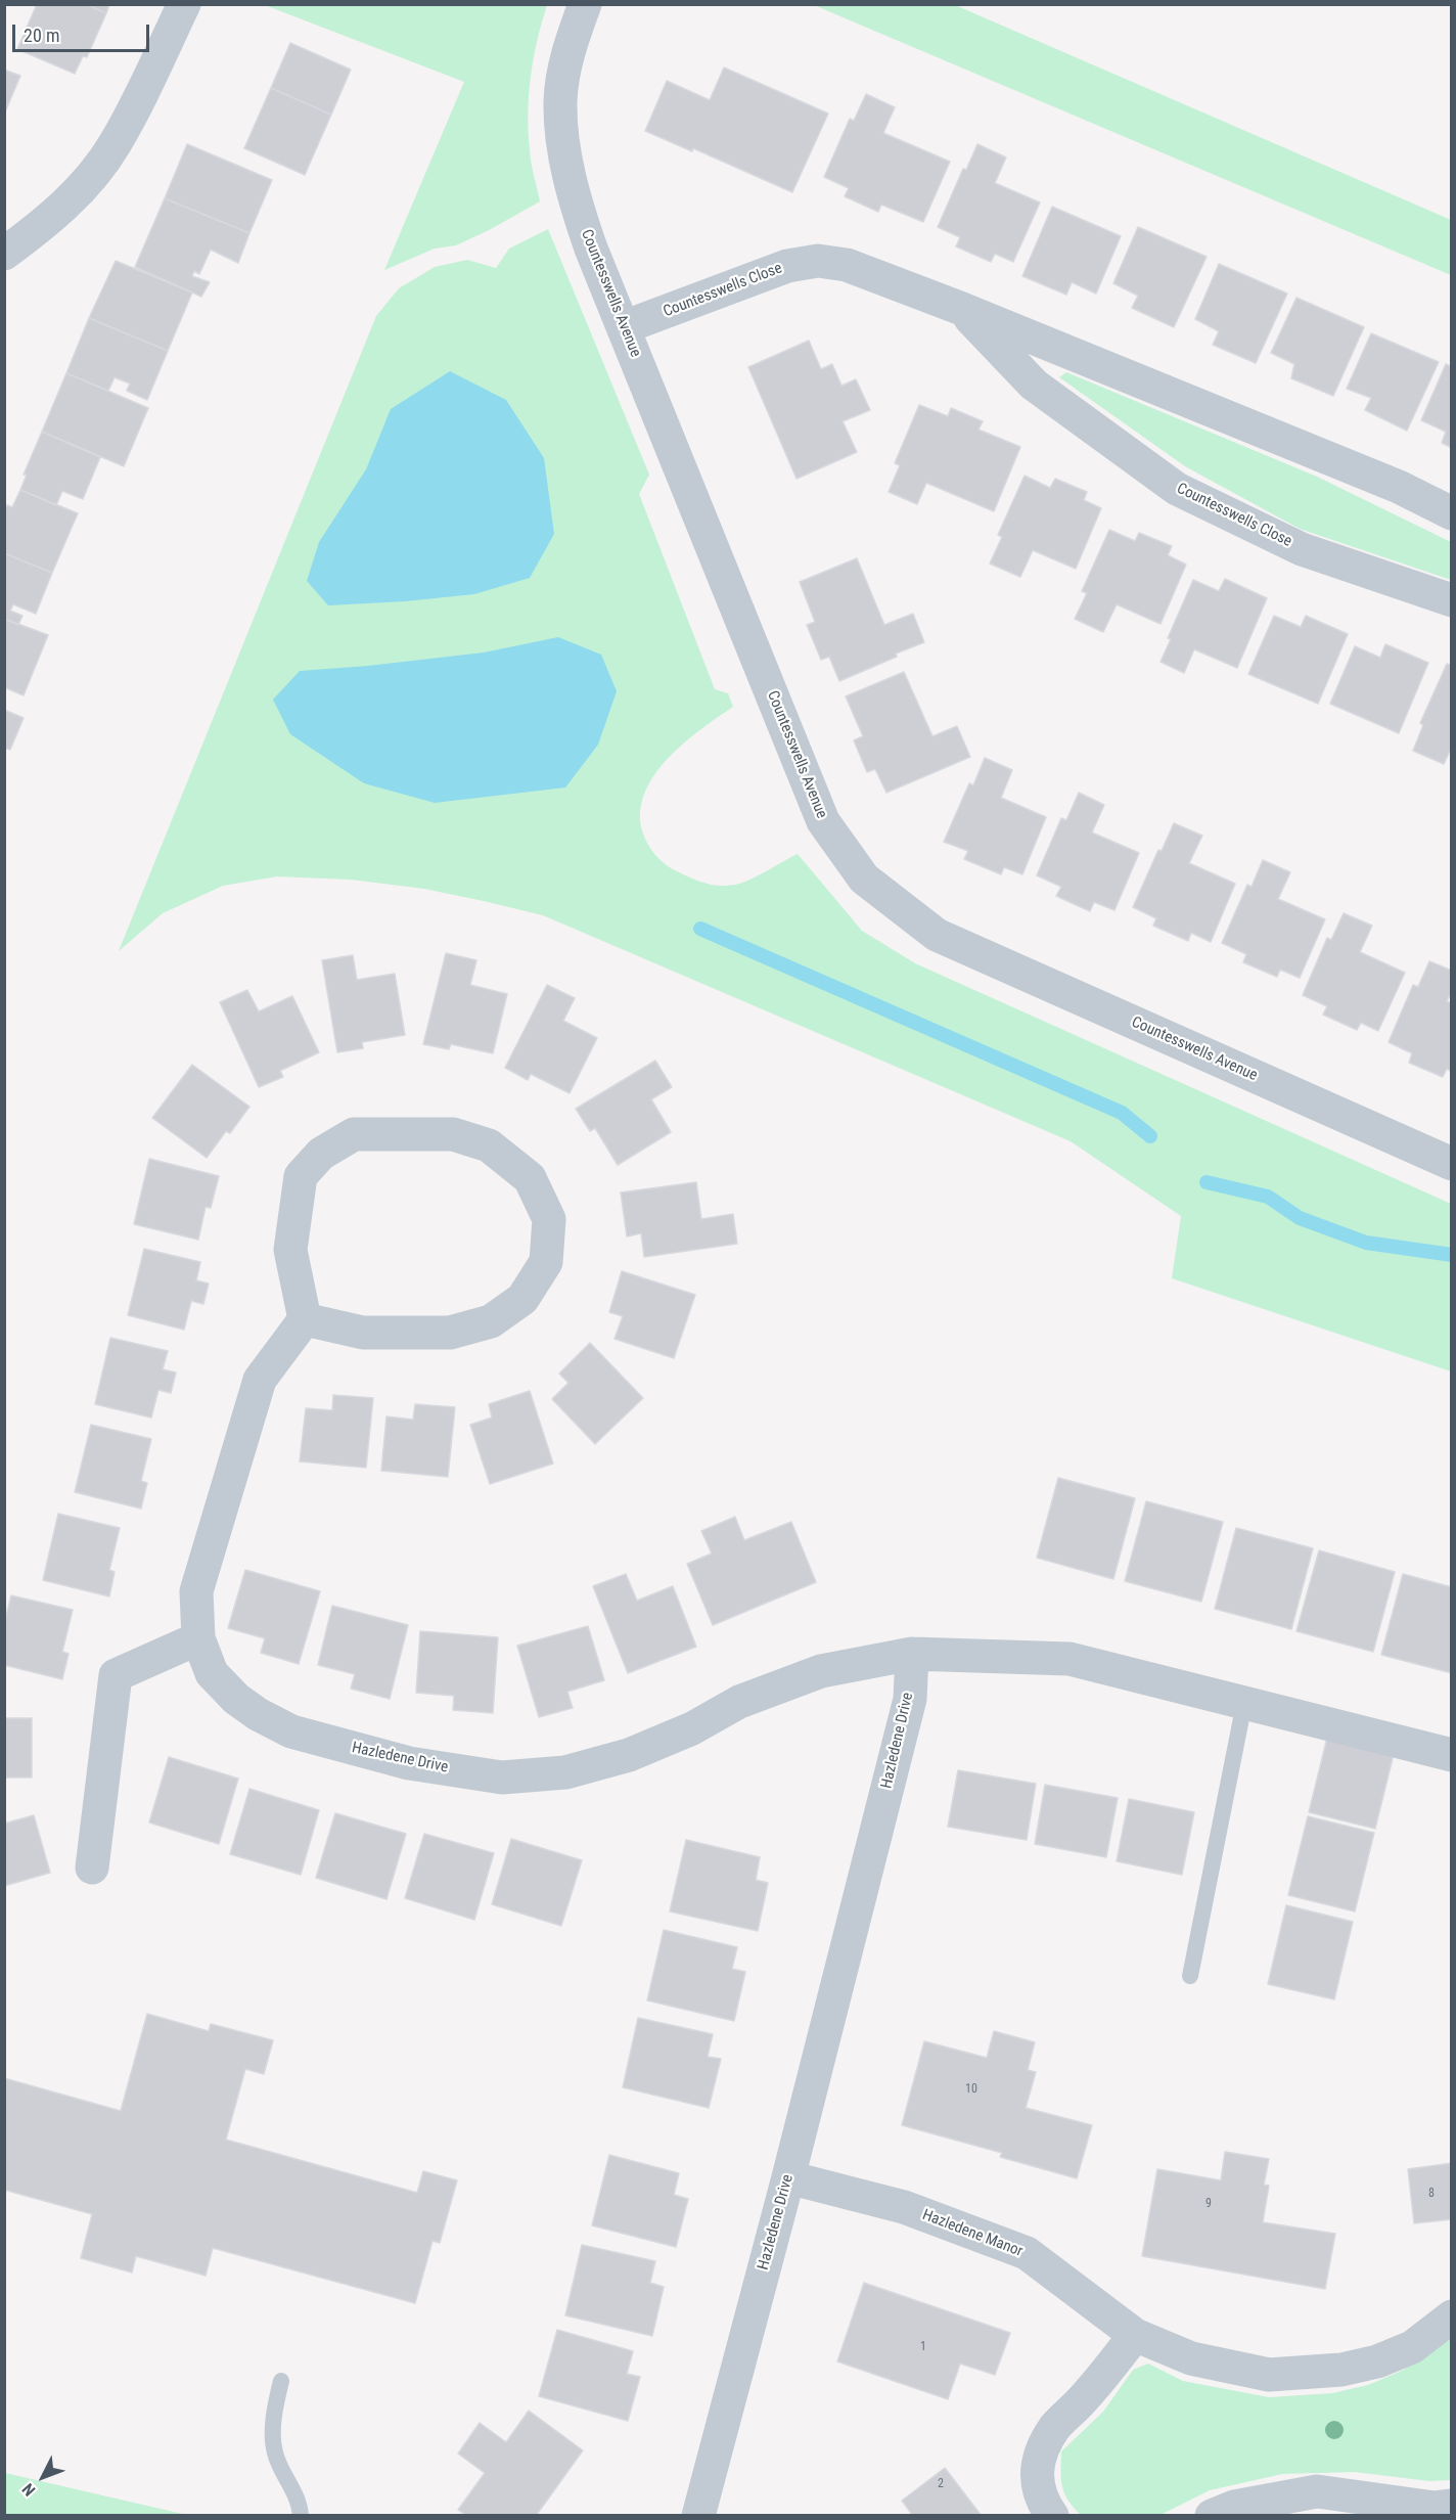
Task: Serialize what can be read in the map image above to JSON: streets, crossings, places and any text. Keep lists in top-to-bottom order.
{
  "streets": {
    "street": [
      "Countesswells Close",
      "Countesswells Avenue",
      "Hazledene Drive",
      "Hazledene Manor"
    ]
  },
  "crossings": [
    ["Countesswells Close", "Countesswells Avenue"],
    ["Hazledene Drive", "Hazledene Manor"]
  ],
  "house_numbers": [
    "10",
    "8",
    "9",
    "1",
    "2"
  ],
  "scale_bar": "20 m",
  "north": "bottom left"
}
